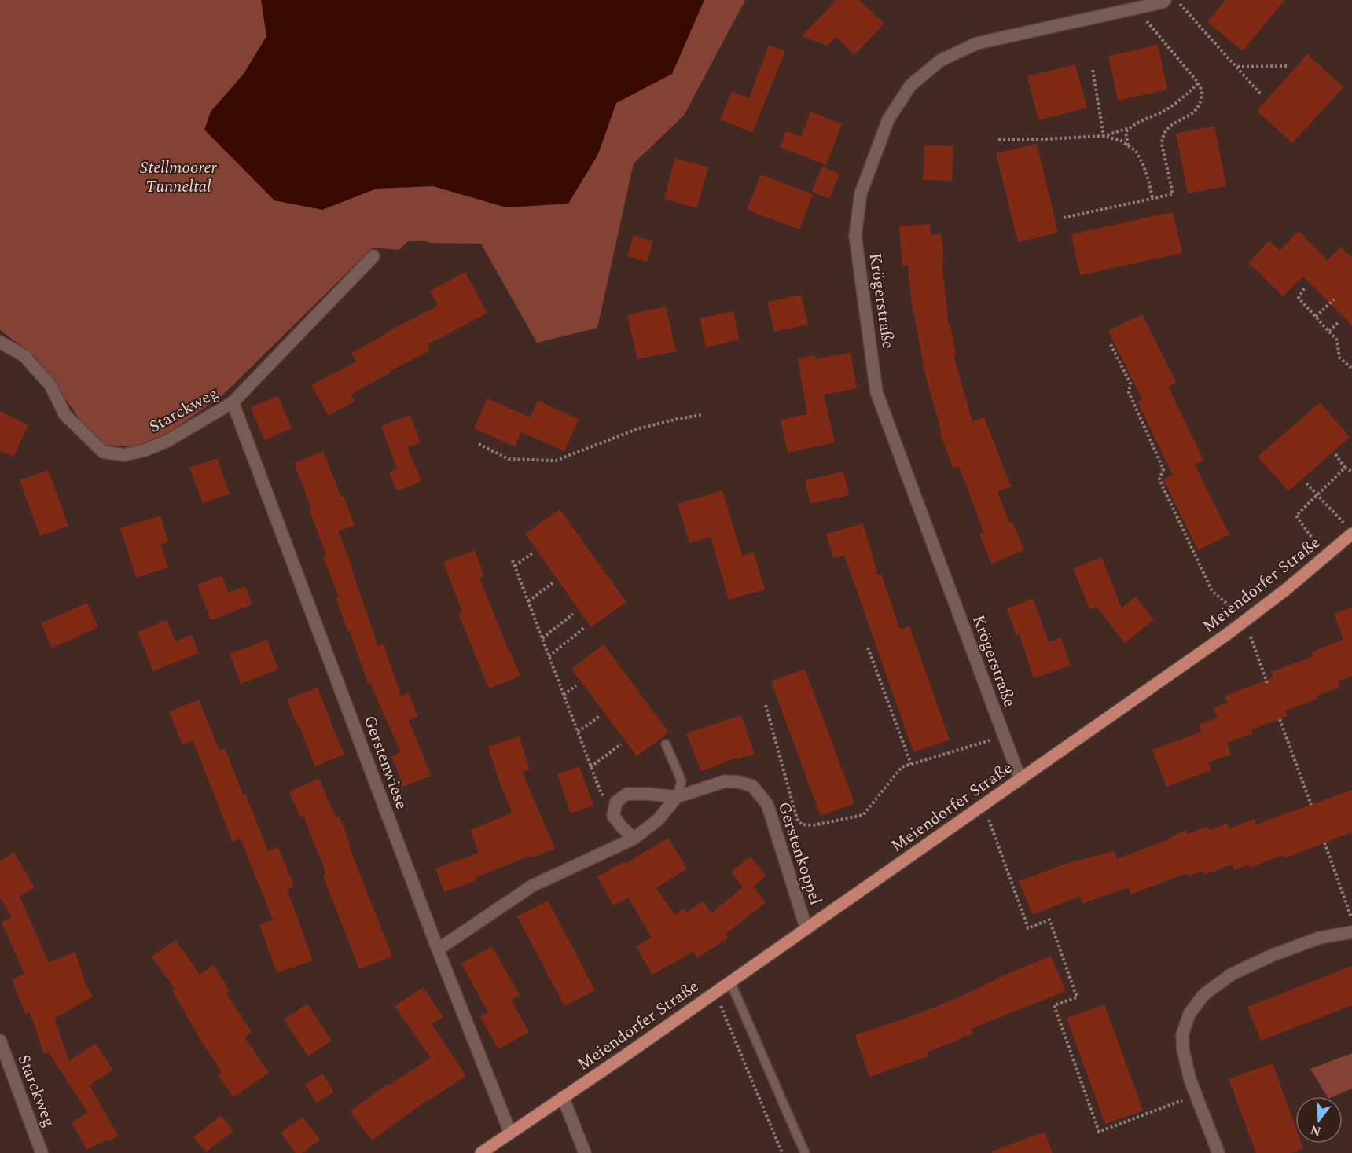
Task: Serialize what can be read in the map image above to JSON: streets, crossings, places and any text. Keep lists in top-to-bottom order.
{
  "streets": {
    "main road": ["Meiendorfer Straße"],
    "street": [
      "Krögerstraße",
      "Starckweg",
      "Gerstenwiese",
      "Gerstenkoppel"
    ]
  },
  "crossings": [
    ["Krögerstraße", "Meiendorfer Straße"],
    ["Starckweg", "Gerstenwiese"],
    ["Meiendorfer Straße", "Gerstenwiese"],
    ["Meiendorfer Straße", "Gerstenkoppel"]
  ],
  "parks": ["Stellmoorer Tunneltal"],
  "north": "bottom"
}
